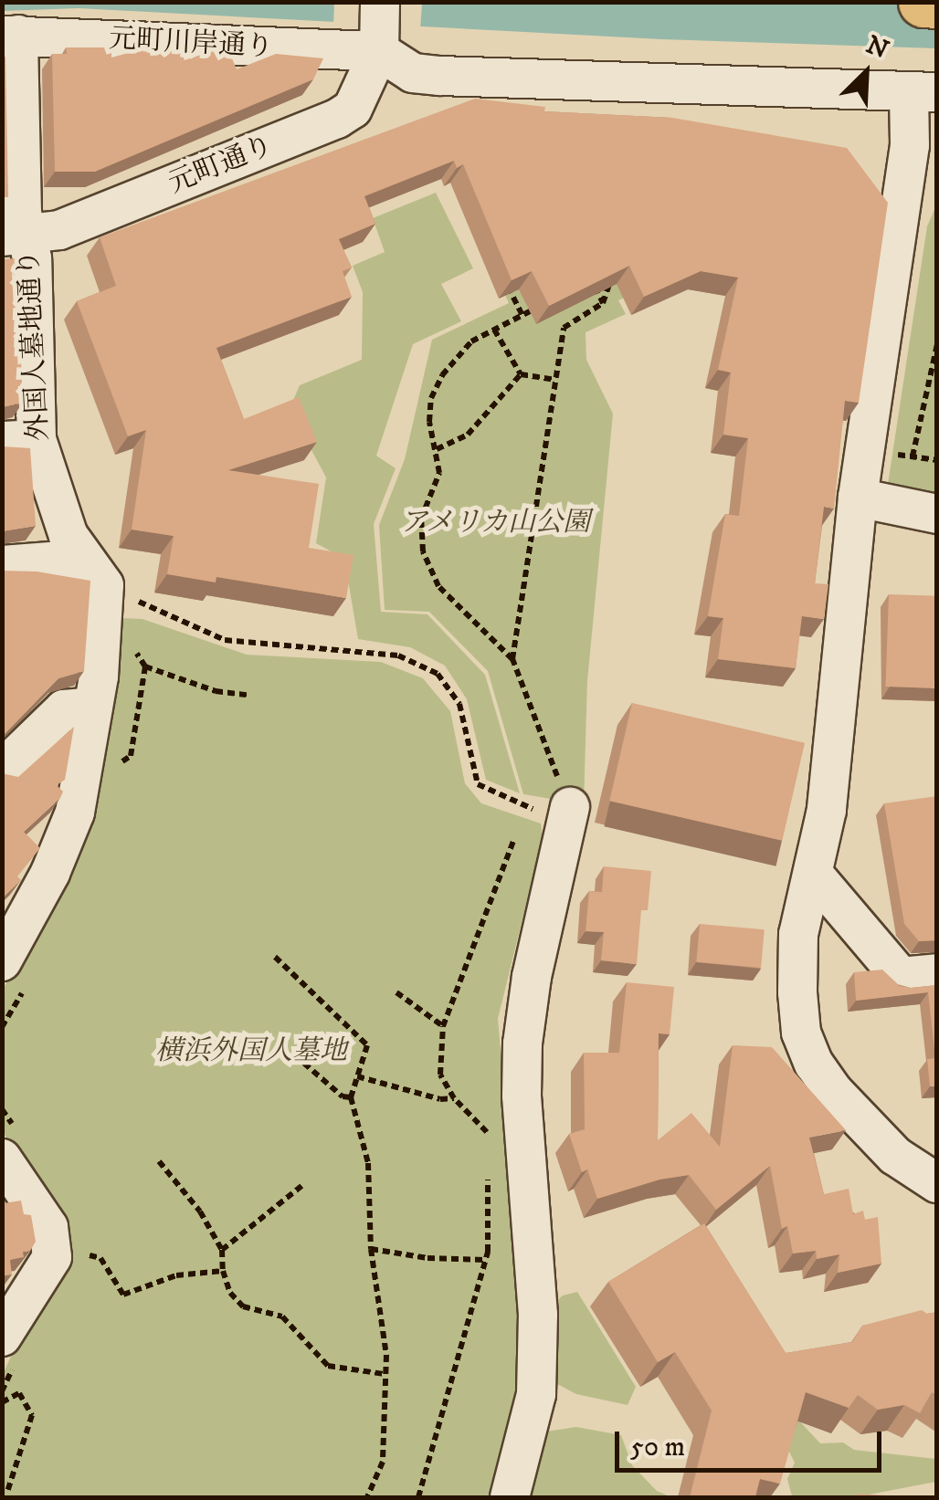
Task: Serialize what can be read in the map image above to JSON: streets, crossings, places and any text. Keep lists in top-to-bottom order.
{
  "streets": {
    "street": ["元町川岸通り", "元町通り", "外国人墓地通り"]
  },
  "crossings": [
    ["元町川岸通り", "元町通り"],
    ["元町川岸通り", "外国人墓地通り"],
    ["元町通り", "外国人墓地通り"]
  ],
  "parks": ["アメリカ山公園", "横浜外国人墓地"],
  "scale_bar": "50 m",
  "north": "top right"
}
